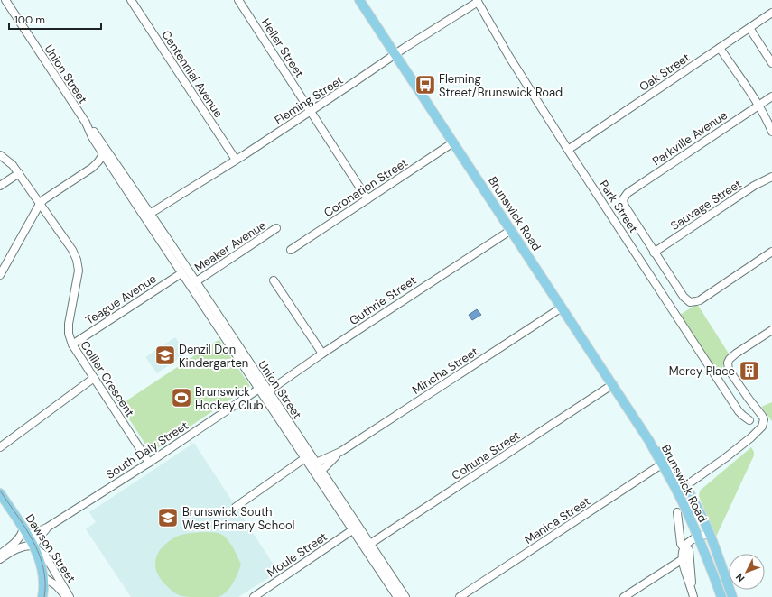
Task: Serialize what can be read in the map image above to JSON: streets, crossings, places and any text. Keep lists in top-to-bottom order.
{
  "streets": {
    "main road": ["Brunswick Road", "Dawson Street"],
    "street": [
      "Heller Street",
      "Oak Street",
      "Union Street",
      "Centennial Avenue",
      "Fleming Street",
      "Parkville Avenue",
      "Coronation Street",
      "Sauvage Street",
      "Park Street",
      "Meaker Avenue",
      "Teague Avenue",
      "Guthrie Street",
      "Mincha Street",
      "Collier Crescent",
      "South Daly Street",
      "Cohuna Street",
      "Manica Street",
      "Moule Street"
    ]
  },
  "crossings": [
    ["Heller Street", "Fleming Street"],
    ["Heller Street", "Coronation Street"],
    ["Oak Street", "Park Street"],
    ["Union Street", "Fleming Street"],
    ["Union Street", "Meaker Avenue"],
    ["Union Street", "Teague Avenue"],
    ["Union Street", "Guthrie Street"],
    ["Union Street", "Mincha Street"],
    ["Union Street", "South Daly Street"],
    ["Union Street", "Cohuna Street"],
    ["Union Street", "Moule Street"],
    ["Centennial Avenue", "Fleming Street"],
    ["Fleming Street", "Park Street"],
    ["Fleming Street", "Brunswick Road"],
    ["Parkville Avenue", "Park Street"],
    ["Coronation Street", "Brunswick Road"],
    ["Sauvage Street", "Park Street"],
    ["Brunswick Road", "Guthrie Street"],
    ["Brunswick Road", "Mincha Street"],
    ["Brunswick Road", "Cohuna Street"],
    ["Brunswick Road", "Manica Street"],
    ["Teague Avenue", "Collier Crescent"],
    ["Collier Crescent", "South Daly Street"],
    ["South Daly Street", "Dawson Street"]
  ],
  "places": {
    "bus stop": ["Fleming Street/Brunswick Road"],
    "school or university": ["Denzil Don Kindergarten", "Brunswick South West Primary School"],
    "building": ["Mercy Place"],
    "sports": ["Brunswick Hockey Club"]
  },
  "scale_bar": "100 m",
  "north": "bottom left"
}
